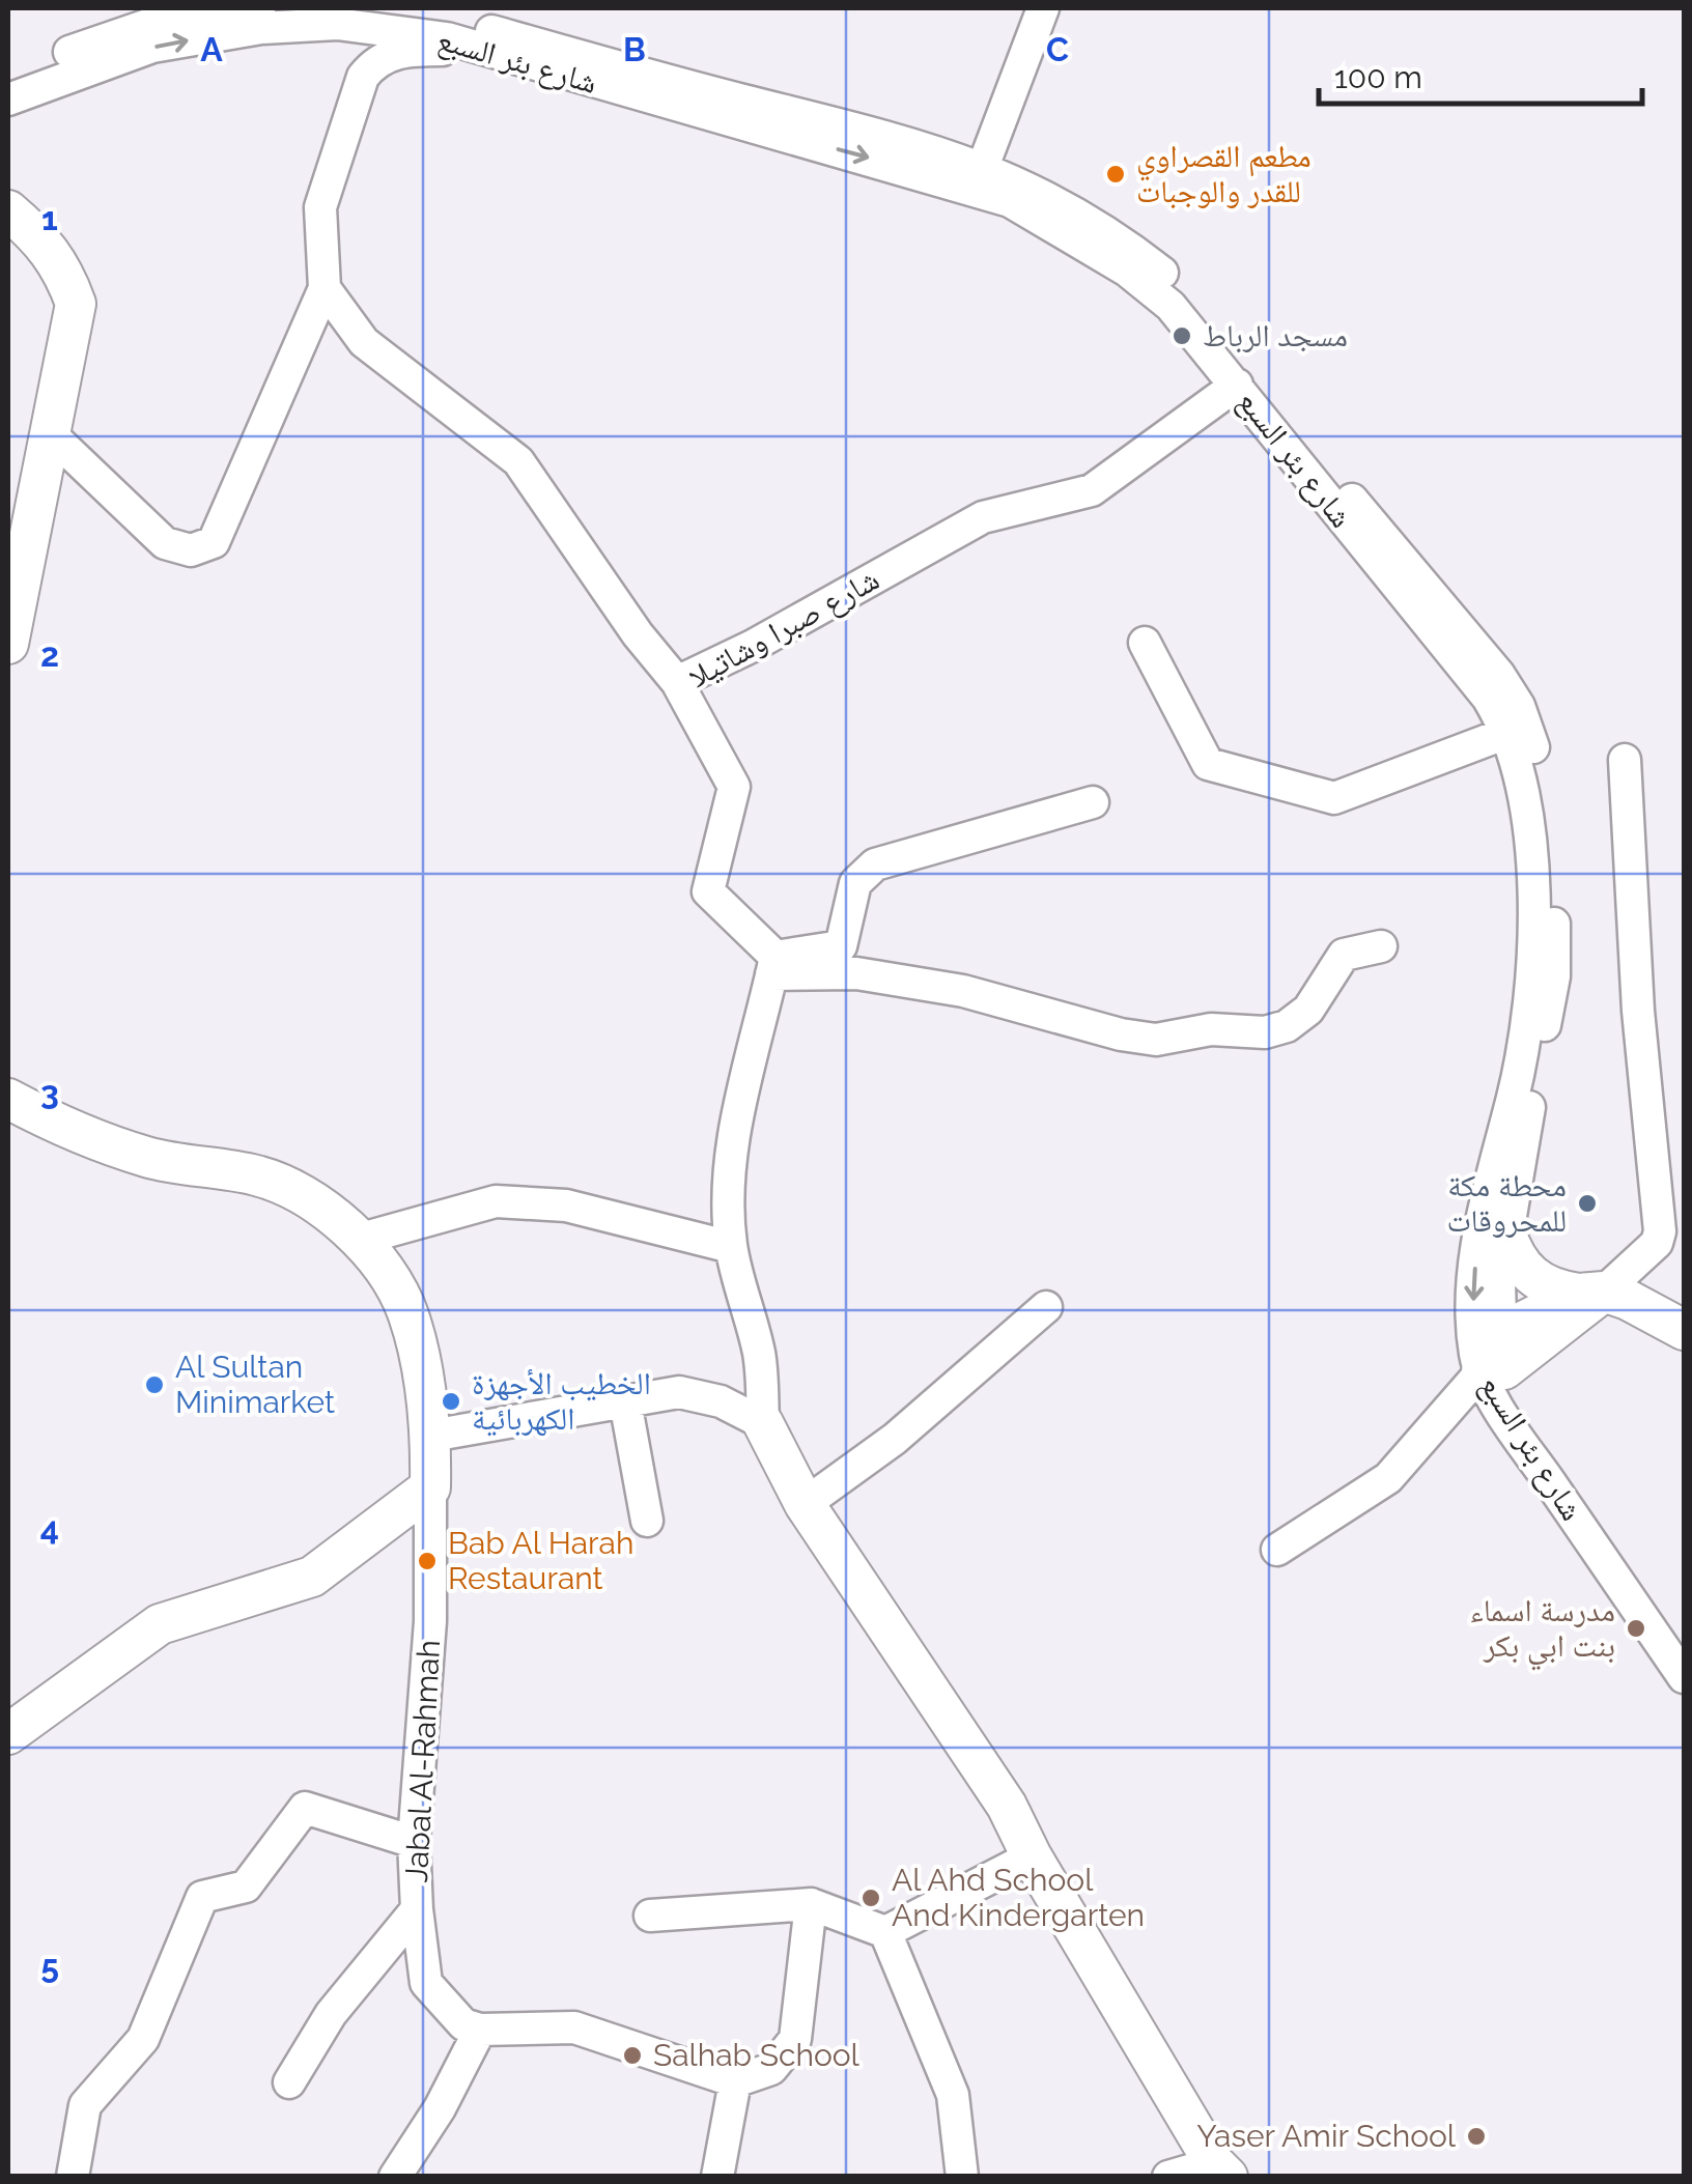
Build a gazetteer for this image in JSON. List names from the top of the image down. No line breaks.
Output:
{"streets":{"street":["شارع بئر السبع","شارع صبرا وشاتيلا","Jabal Al-Rahmah"]},"crossings":[["شارع بئر السبع","شارع صبرا وشاتيلا"]],"places":["مطعم القصراوي للقدر والوجبات","مسجد الرباط","محطة مكة للمحروقات","Al Sultan Minimarket","الخطيب الأجهزة الكهربائية","Bab Al Harah Restaurant","مدرسة اسماء بنت ابي بكر","Al Ahd School And Kindergarten","Salhab School","Yaser Amir School"],"scale_bar":"100 m","grid":{"columns":["A","B","C"],"rows":["1","2","3","4","5"]}}
